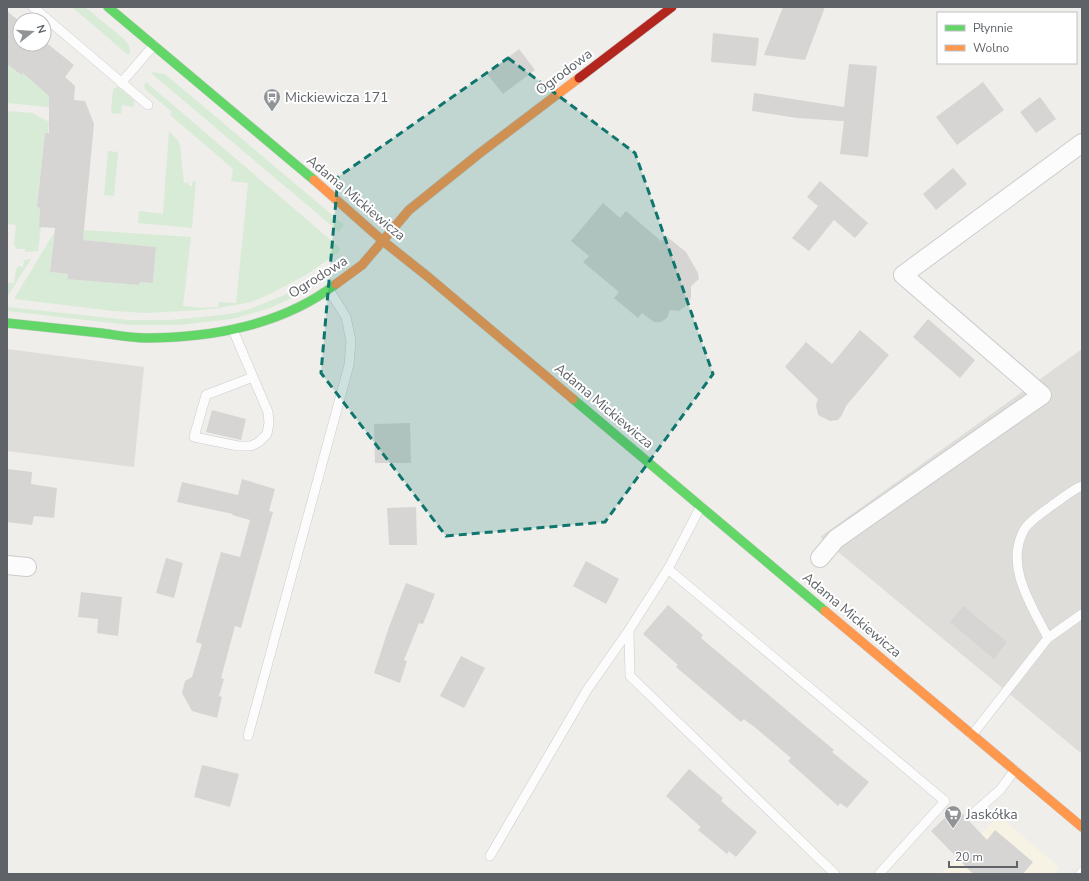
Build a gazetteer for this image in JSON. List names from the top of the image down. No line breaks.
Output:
{"streets":{"main road":["Ogrodowa","Adama Mickiewicza"]},"crossings":[["Ogrodowa","Adama Mickiewicza"]],"places":{"bus stop":["Mickiewicza 171"],"supermarket":["Jaskółka"]},"legend":["Płynnie","Wolno"],"scale_bar":"20 m","north":"right"}
